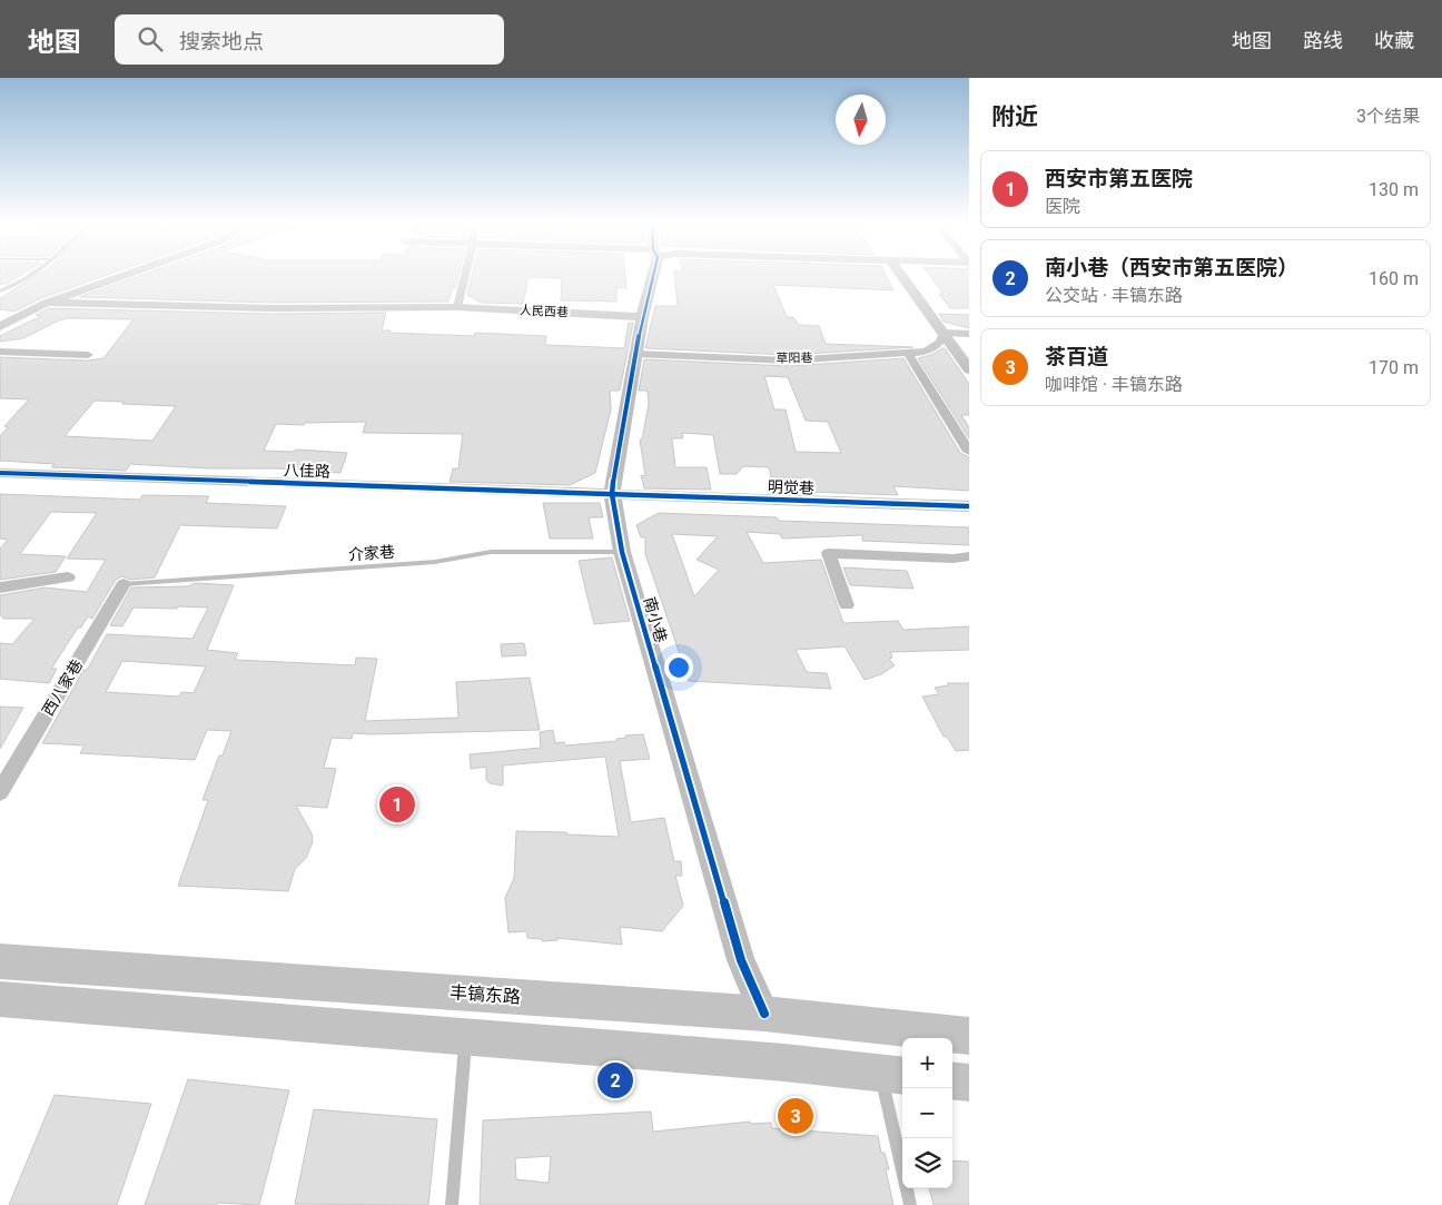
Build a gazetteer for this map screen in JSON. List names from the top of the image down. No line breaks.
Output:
{"streets":{"main road":["丰镐东路"],"street":["人民西巷","草阳巷","八佳路","明觉巷","南小巷","西八家巷"],"lane":["介家巷"]},"crossings":[["人民西巷","南小巷"],["草阳巷","南小巷"],["八佳路","明觉巷"],["八佳路","南小巷"],["明觉巷","南小巷"],["介家巷","南小巷"],["介家巷","西八家巷"],["南小巷","丰镐东路"]],"north":"bottom","page":{"header":"地图","search":"搜索地点","nav":["地图","路线","收藏"],"heading":["附近","3个结果"],"list":[{"mark":"1","name":"西安市第五医院","note":"医院","value":"130 m"},{"mark":"2","name":"南小巷（西安市第五医院）","note":"公交站 · 丰镐东路","value":"160 m"},{"mark":"3","name":"茶百道","note":"咖啡馆 · 丰镐东路","value":"170 m"}],"pins":["1","2","3"],"map_buttons":["+","−"]}}
